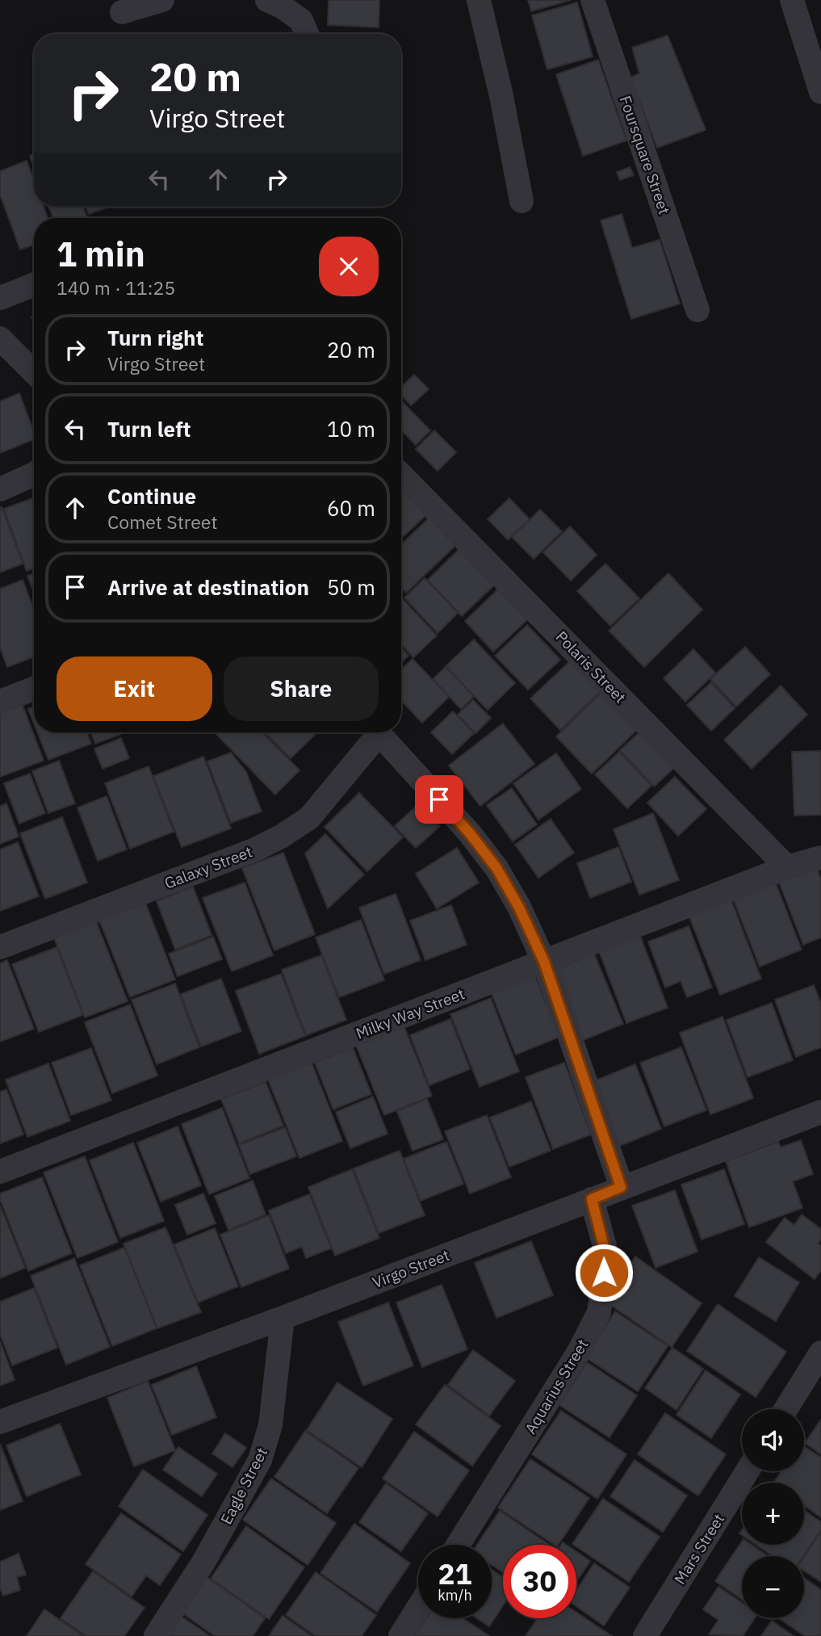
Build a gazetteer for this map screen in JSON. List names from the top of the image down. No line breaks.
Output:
{"streets":{"street":["Foursquare Street","Polaris Street","Galaxy Street","Milky Way Street","Virgo Street","Aquarius Street","Eagle Street","Mars Street"]},"crossings":[["Polaris Street","Milky Way Street"],["Virgo Street","Aquarius Street"],["Virgo Street","Eagle Street"]],"page":{"turn":["20 m","Virgo Street"],"heading":["1 min","140 m · 11:25"],"list":[{"name":"Turn right","note":"Virgo Street","value":"20 m"},{"name":"Turn left","value":"10 m"},{"name":"Continue","note":"Comet Street","value":"60 m"},{"name":"Arrive at destination","value":"50 m"}],"buttons":["Exit","Share"],"map_buttons":["+","−"],"speed":"21 km/h","limit":"30"}}
